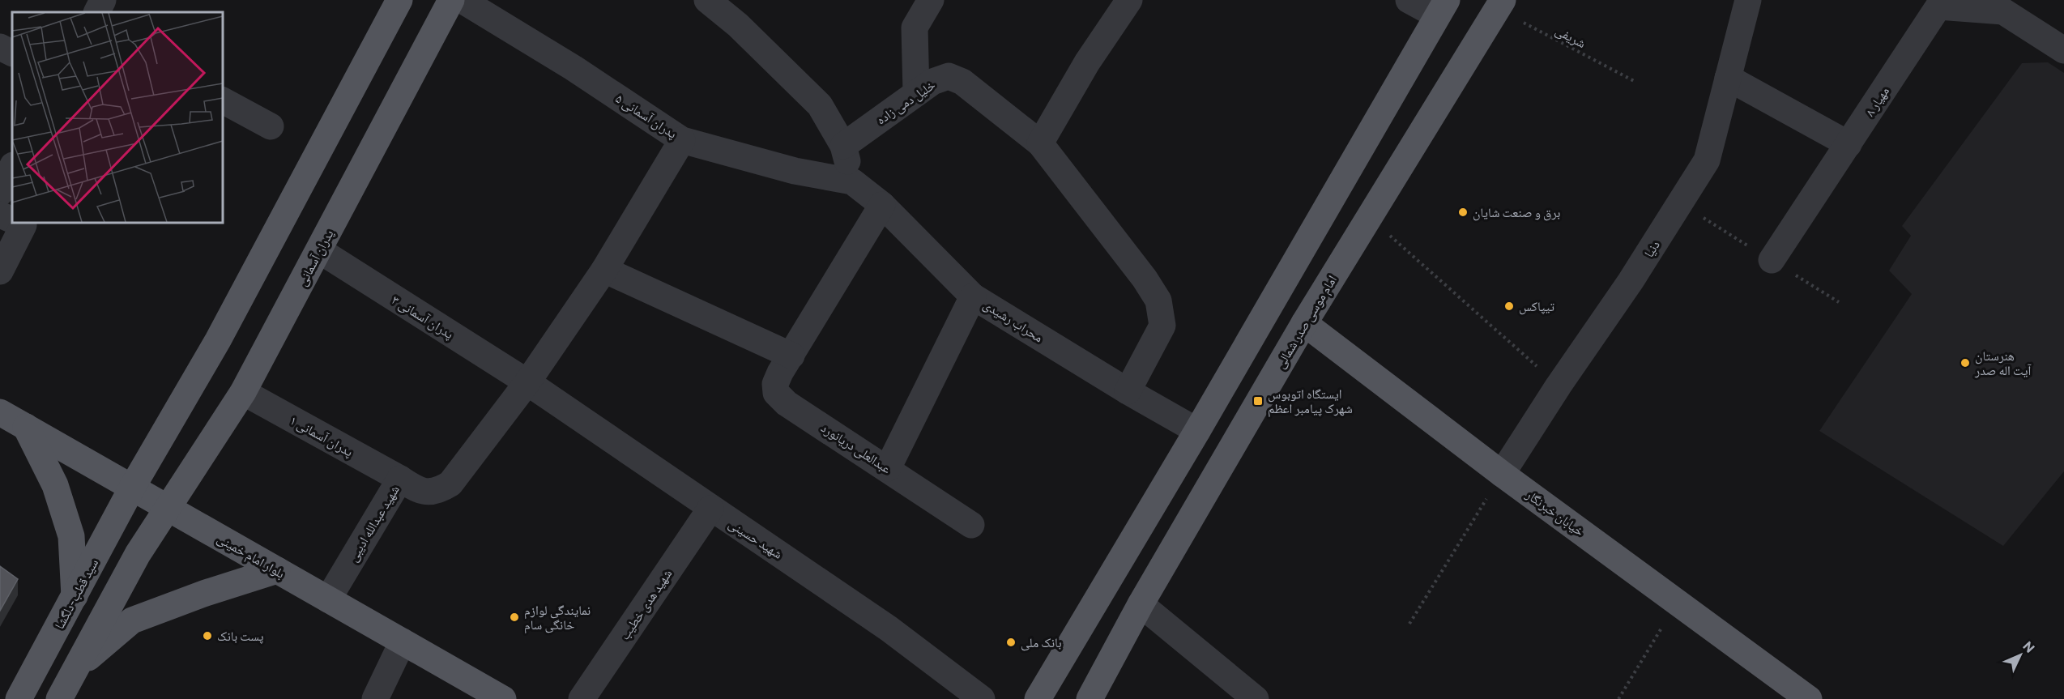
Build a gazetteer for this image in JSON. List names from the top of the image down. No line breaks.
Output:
{"streets":{"main road":["پدران آسمانی","امام موسی صدر شمالی","خیابان خبرنگار","بلوار امام خمینی","سید قطب-دلگشا"],"street":["مهیار ۸","خلیل دمی زاده","پدران آسمانی ۵","دنیا","پدران آسمانی ۳","محراب رشیدی","پدران آسمانی ۱","عبدالعلی دریانورد","شهید عبدالله ادیبی","شهید حسینی","شهید هدی خطیب"],"path":["شریفی"]},"crossings":[["شریفی","امام موسی صدر شمالی"],["خلیل دمی زاده","محراب رشیدی"],["پدران آسمانی ۵","محراب رشیدی"],["دنیا","خیابان خبرنگار"],["پدران آسمانی","پدران آسمانی ۳"],["پدران آسمانی","پدران آسمانی ۱"],["پدران آسمانی","بلوار امام خمینی"],["پدران آسمانی ۳","شهید عبدالله ادیبی"],["پدران آسمانی ۳","شهید حسینی"],["محراب رشیدی","عبدالعلی دریانورد"],["امام موسی صدر شمالی","خیابان خبرنگار"],["پدران آسمانی ۱","شهید عبدالله ادیبی"],["شهید عبدالله ادیبی","شهید حسینی"],["شهید عبدالله ادیبی","بلوار امام خمینی"],["شهید حسینی","شهید هدی خطیب"],["بلوار امام خمینی","سید قطب-دلگشا"]],"places":{"other":["برق و صنعت شایان","تیپاکس","هنرستان آیت اله صدر","نمایندگی لوازم خانگی سام","پست بانک","بانک ملی"],"transit":["ایستگاه اتوبوس شهرک پیامبر اعظم"]},"north":"top right"}
